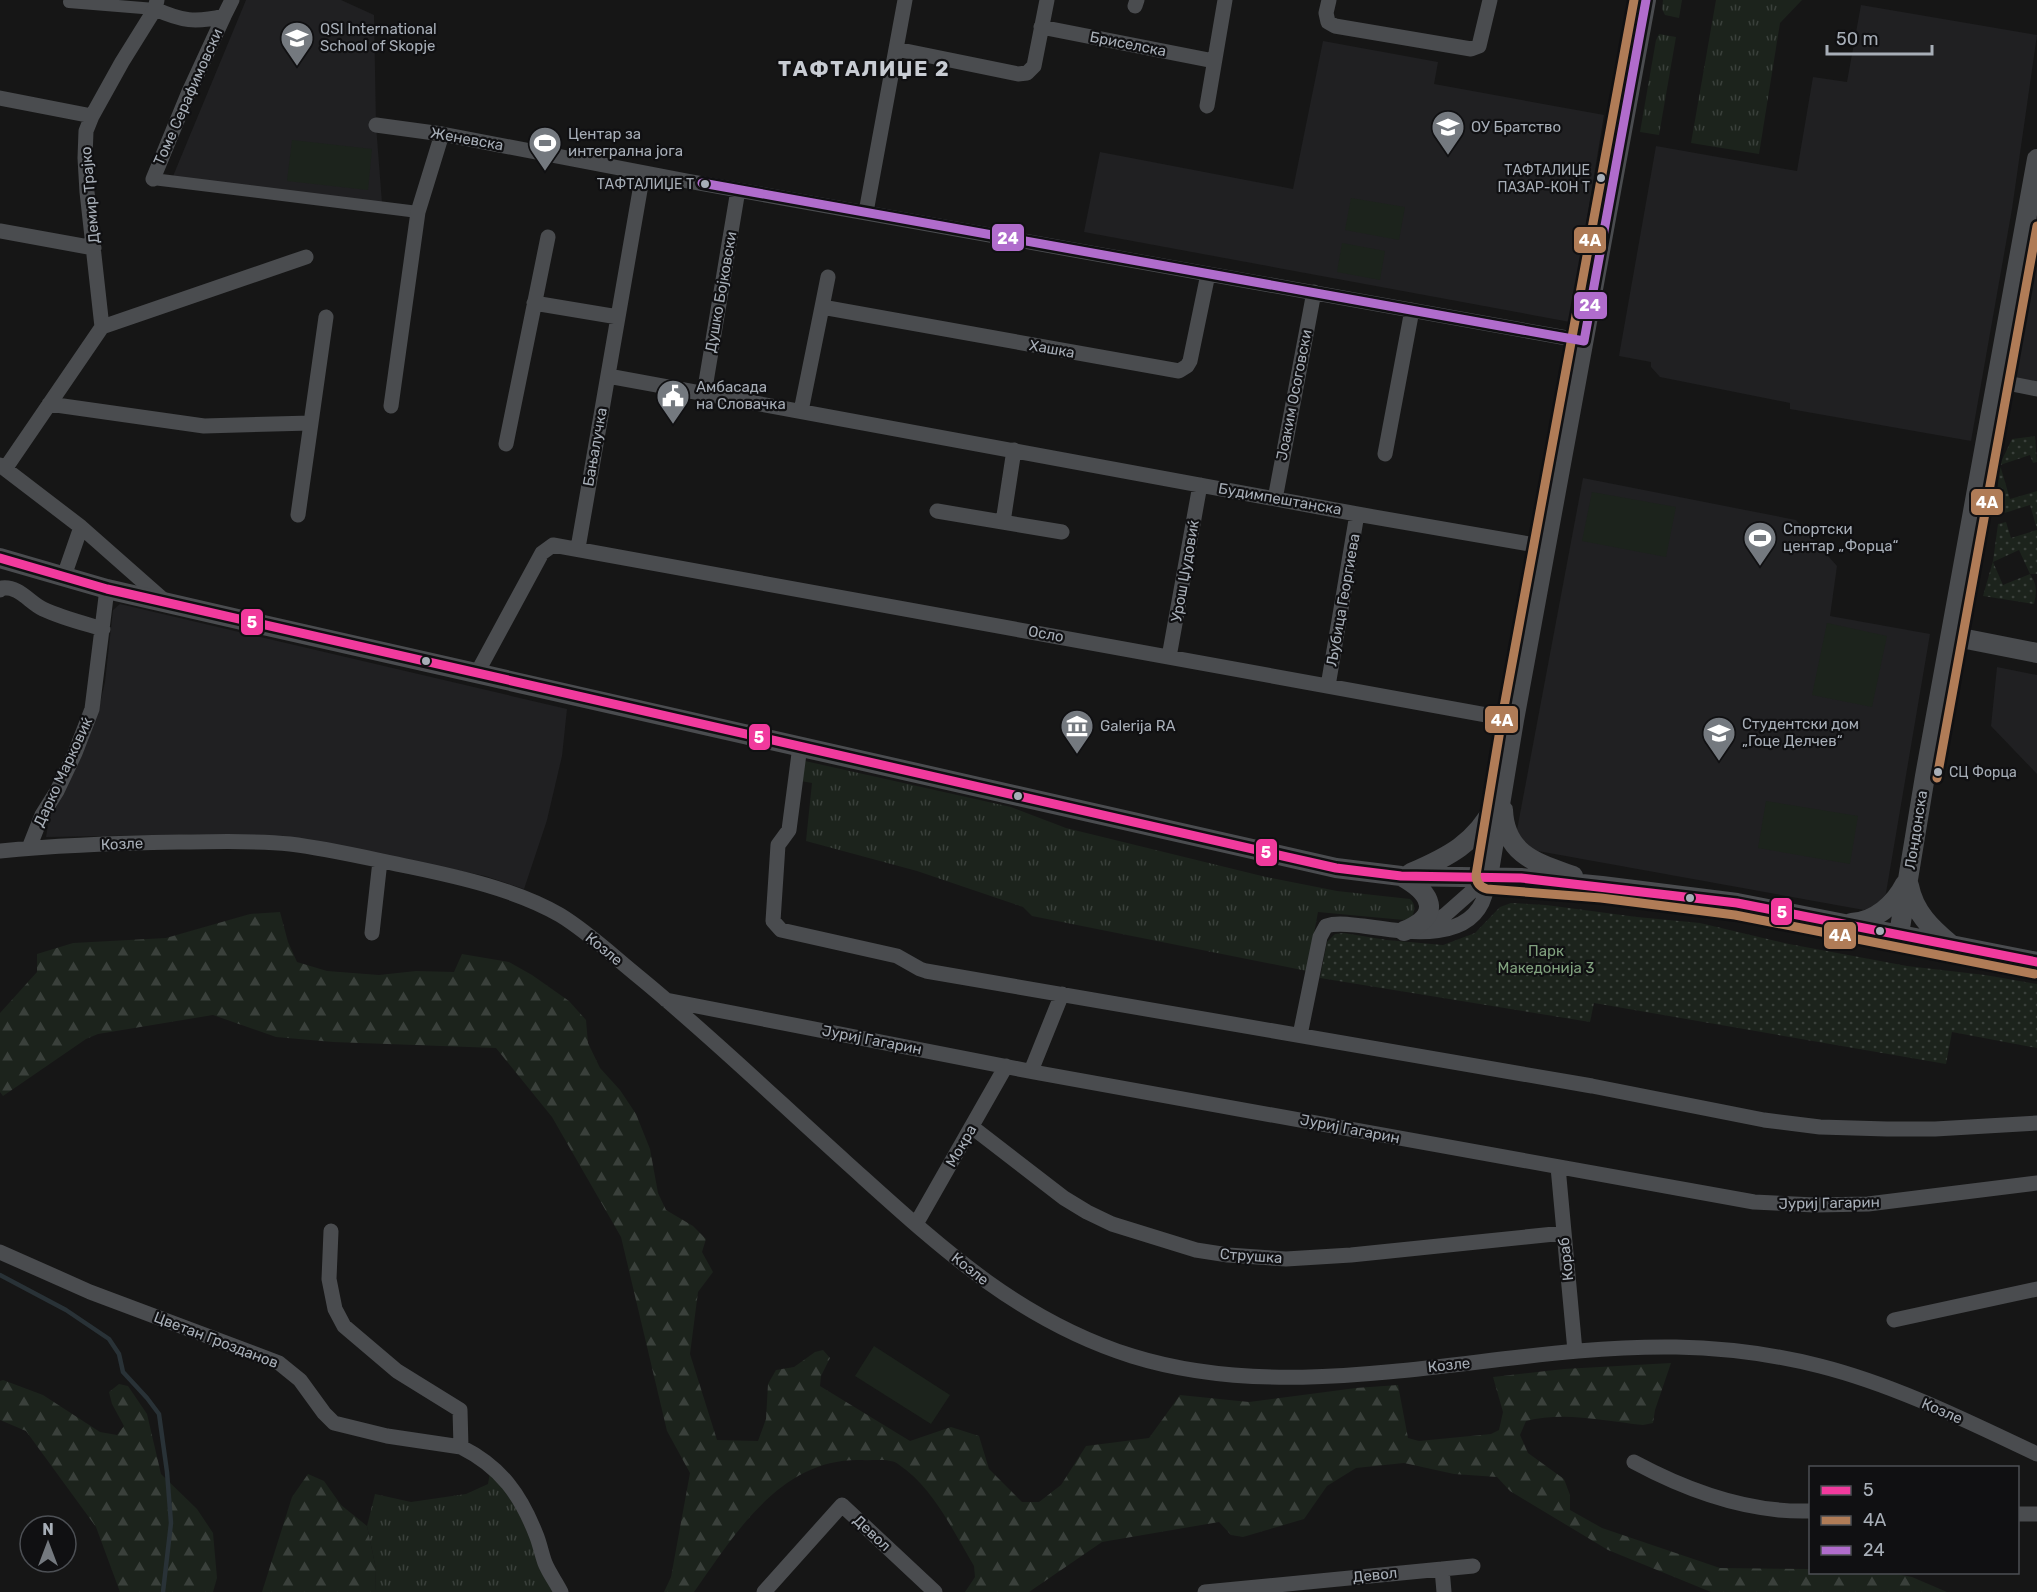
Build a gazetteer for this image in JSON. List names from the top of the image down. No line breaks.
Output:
{"streets":{"street":["Бриселска","Томе Серафимовски","Женевска","Демир Трајко","Душко Бојковски","Хашка","Јоаким Осоговски","Бањалучка","Будимпештанска","Урош Џудовиќ","Љубица Георгиева","Осло","Дарко Марковиќ","Лондонска","Козле","Јуриј Гагарин","Мокра","Струшка","Кораб","Цветан Грозданов","Девол"]},"crossings":[["Томе Серафимовски","Демир Трајко"],["Женевска","Душко Бојковски"],["Женевска","Хашка"],["Женевска","Јоаким Осоговски"],["Женевска","Бањалучка"],["Душко Бојковски","Будимпештанска"],["Јоаким Осоговски","Будимпештанска"],["Бањалучка","Будимпештанска"],["Бањалучка","Осло"],["Будимпештанска","Урош Џудовиќ"],["Будимпештанска","Љубица Георгиева"],["Урош Џудовиќ","Осло"],["Љубица Георгиева","Осло"],["Дарко Марковиќ","Козле"],["Козле","Јуриј Гагарин"],["Козле","Мокра"],["Козле","Кораб"],["Јуриј Гагарин","Мокра"],["Јуриј Гагарин","Кораб"],["Мокра","Струшка"],["Струшка","Кораб"]],"districts":["ТАФТАЛИЏЕ 2"],"parks":["Парк Македонија 3"],"places":{"school or university":["QSI International School of Skopje","ОУ Братство","Студентски дом „Гоце Делчев“"],"sports":["Центар за интегрална јога","Спортски центар „Форца“"],"other":["ТАФТАЛИЏЕ ПАЗАР-КОН Т","ТАФТАЛИЏЕ Т","СЦ Форца"],"public building":["Амбасада на Словачка"],"museum":["Galerija RA"]},"lines":["transit line 4A","transit line 24","transit line 5"],"legend":["5","4A","24"],"scale_bar":"50 m","north":"top"}
